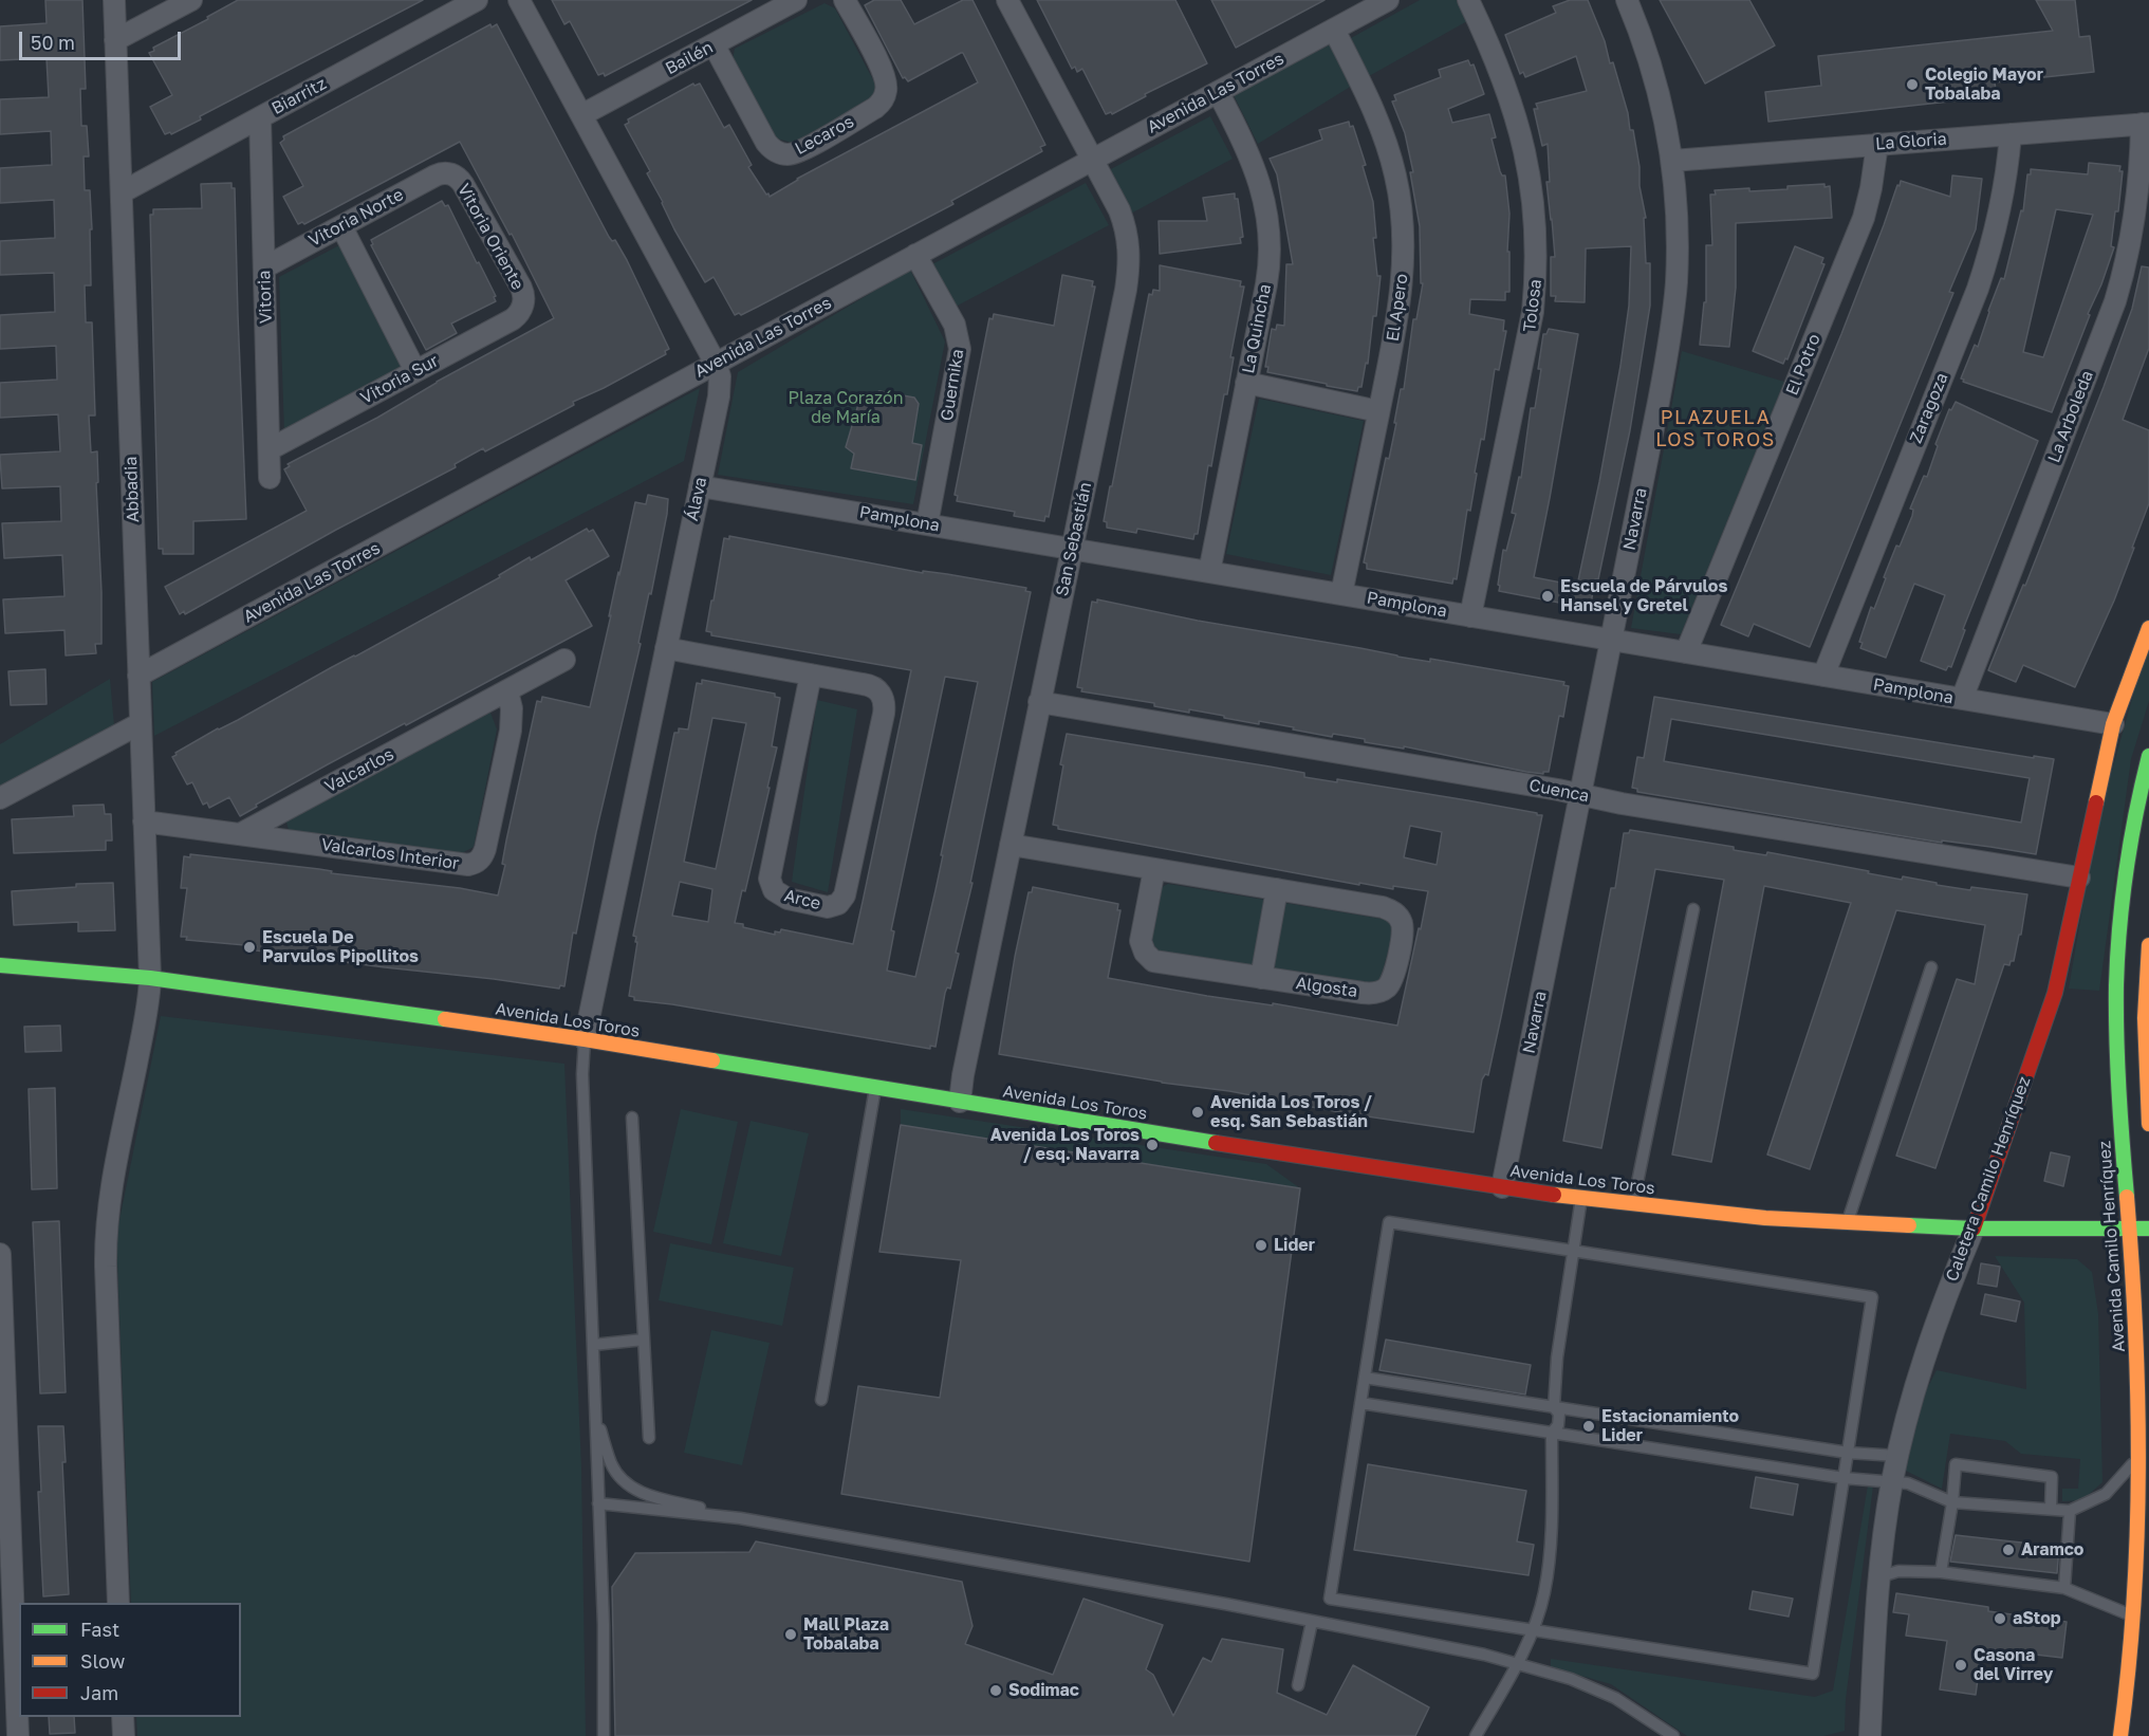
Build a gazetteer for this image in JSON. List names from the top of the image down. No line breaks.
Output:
{"streets":{"main road":["Avenida Los Toros","Caletera Camilo Henríquez","Avenida Camilo Henríquez"],"street":["Bailén","Avenida Las Torres","Biarritz","Lecaros","La Gloria","Vitoria Norte","Vitoria Oriente","Vitoria","Tolosa","El Apero","La Quincha","El Potro","Vitoria Sur","Guernika","Zaragoza","La Arboleda","Abbadia","Álava","Pamplona","Navarra","San Sebastián","Valcarlos","Cuenca","Valcarlos Interior","Arce","Algosta"]},"crossings":[["Bailén","Lecaros"],["Bailén","Álava"],["Avenida Las Torres","El Apero"],["Avenida Las Torres","La Quincha"],["Avenida Las Torres","Guernika"],["Avenida Las Torres","Abbadia"],["Avenida Las Torres","Álava"],["Avenida Las Torres","San Sebastián"],["Biarritz","Vitoria"],["Biarritz","Abbadia"],["La Gloria","El Potro"],["La Gloria","Zaragoza"],["La Gloria","La Arboleda"],["La Gloria","Navarra"],["Vitoria Norte","Vitoria Oriente"],["Vitoria Norte","Vitoria"],["Vitoria Oriente","Vitoria Sur"],["Vitoria","Vitoria Sur"],["Tolosa","Pamplona"],["El Apero","Pamplona"],["La Quincha","Pamplona"],["El Potro","Pamplona"],["Guernika","Pamplona"],["Zaragoza","Pamplona"],["La Arboleda","Pamplona"],["Abbadia","Avenida Los Toros"],["Álava","Pamplona"],["Álava","Arce"],["Álava","Avenida Los Toros"],["Pamplona","Navarra"],["Pamplona","San Sebastián"],["Pamplona","Caletera Camilo Henríquez"],["Navarra","Cuenca"],["Navarra","Avenida Los Toros"],["San Sebastián","Cuenca"],["San Sebastián","Algosta"],["San Sebastián","Avenida Los Toros"],["Valcarlos","Valcarlos Interior"],["Cuenca","Caletera Camilo Henríquez"],["Avenida Los Toros","Caletera Camilo Henríquez"],["Avenida Los Toros","Avenida Camilo Henríquez"]],"districts":["PLAZUELA LOS TOROS"],"parks":["Plaza Corazón de María"],"places":["Colegio Mayor Tobalaba","Escuela de Párvulos Hansel y Gretel","Escuela De Parvulos Pipollitos","Avenida Los Toros / esq. San Sebastián","Avenida Los Toros / esq. Navarra","Lider","Estacionamiento Lider","Aramco","aStop","Mall Plaza Tobalaba","Casona del Virrey","Sodimac"],"legend":["Fast","Slow","Jam"],"scale_bar":"50 m"}
